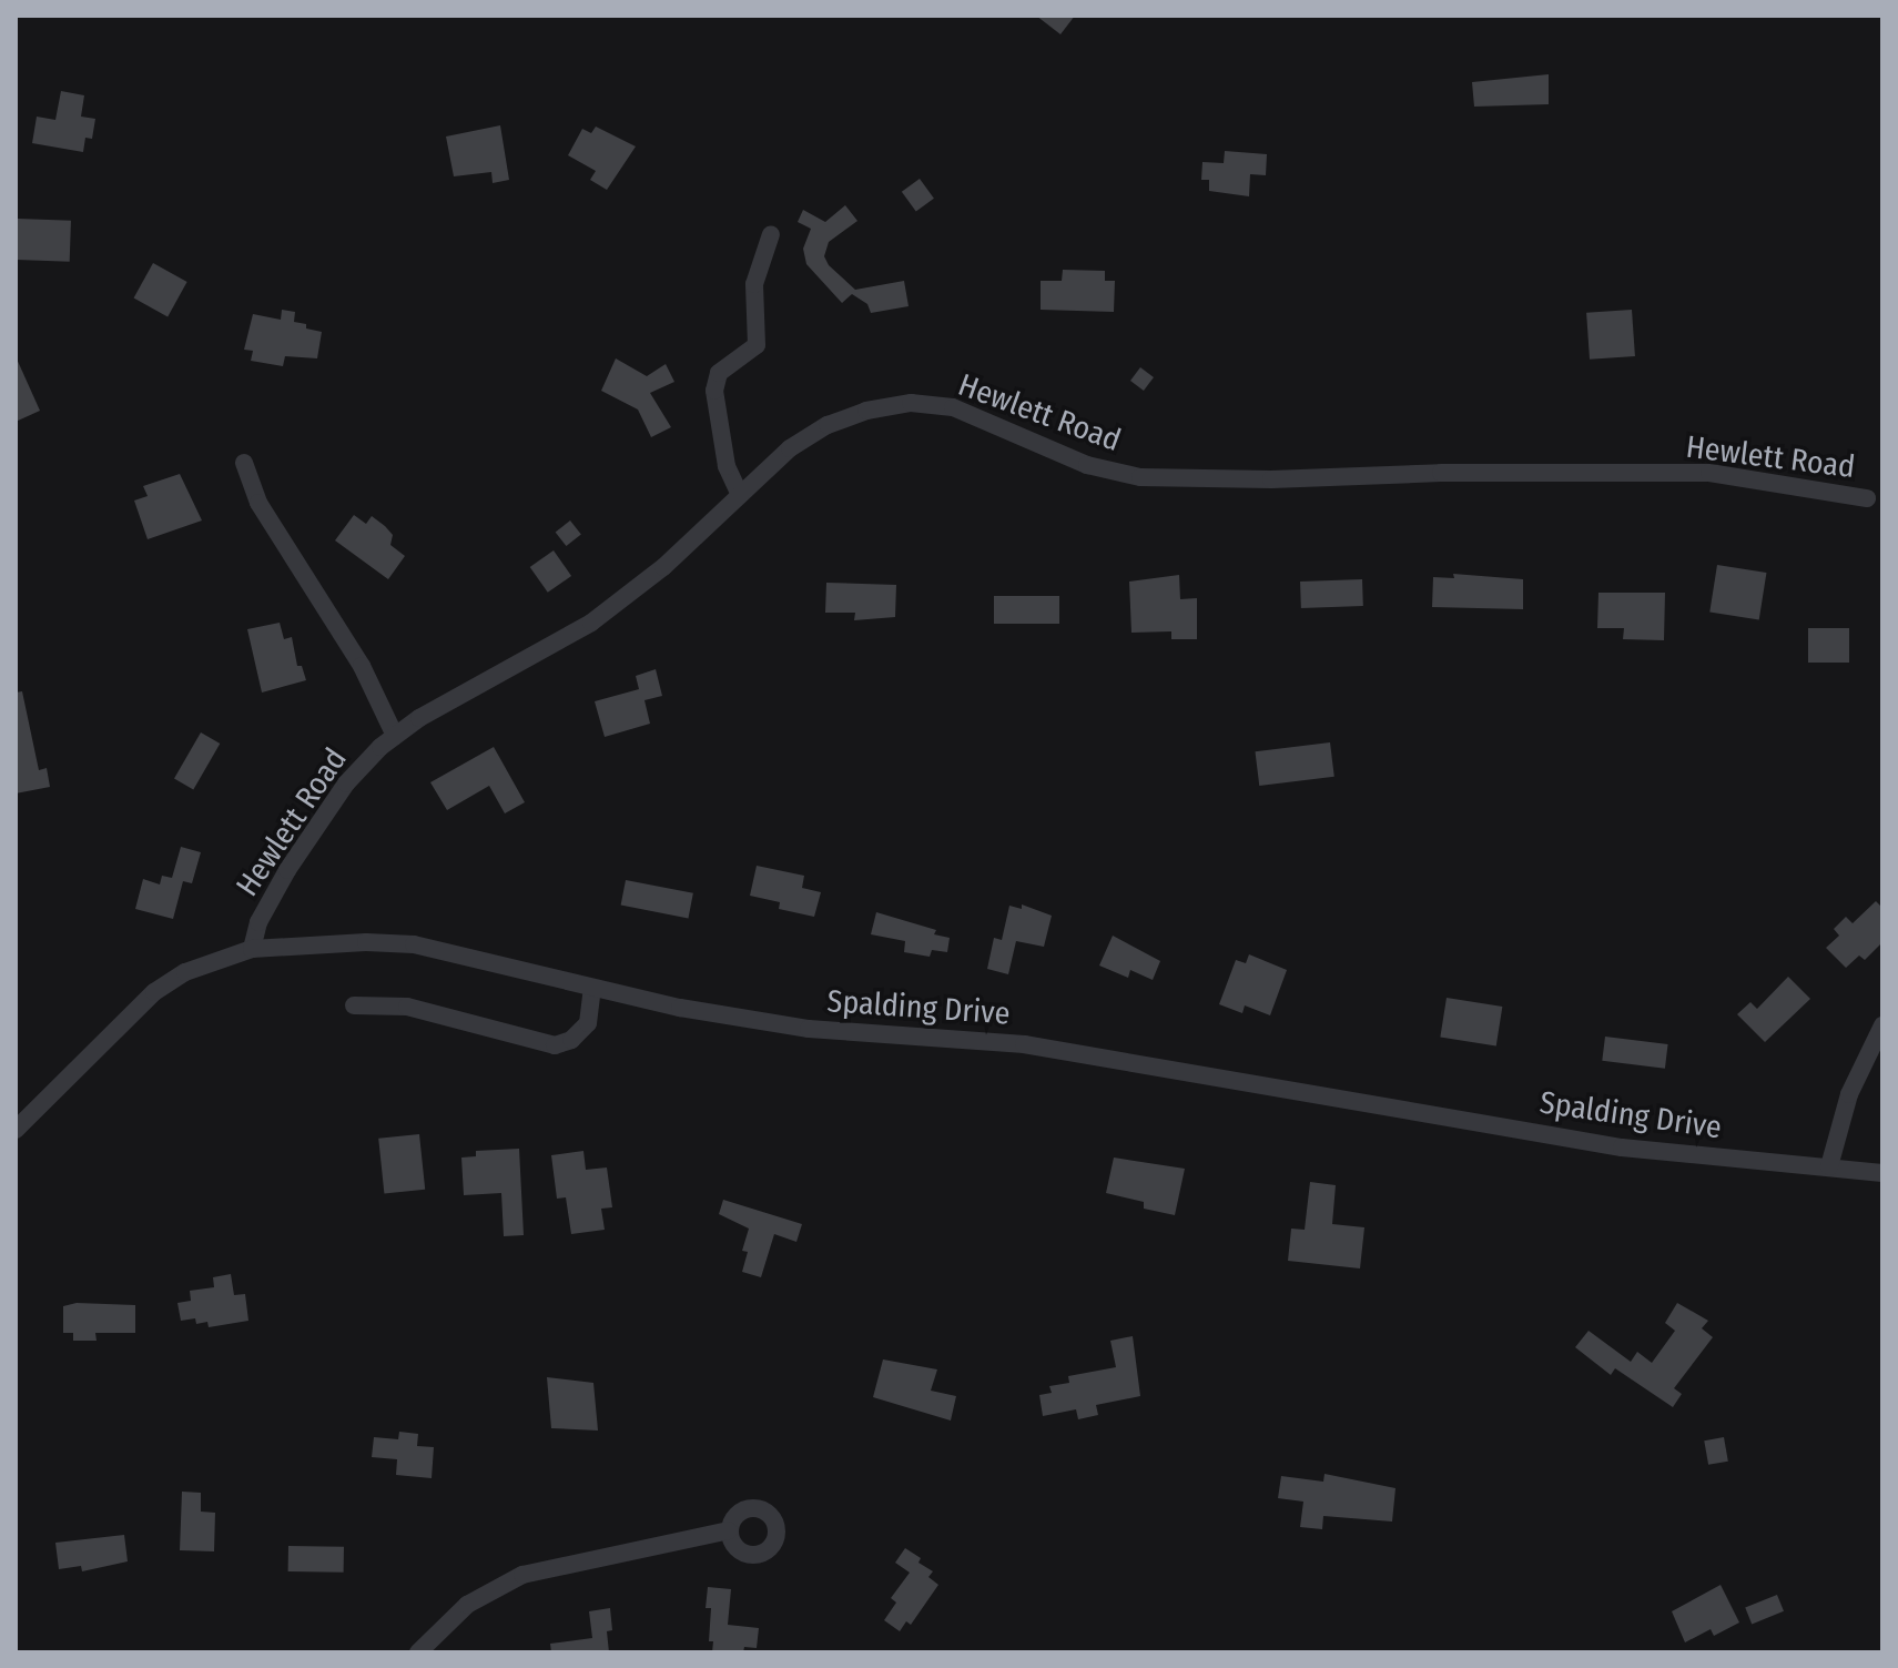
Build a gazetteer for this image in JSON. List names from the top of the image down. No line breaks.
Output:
{"streets":{"street":["Hewlett Road","Spalding Drive"]},"crossings":[["Hewlett Road","Spalding Drive"]]}
